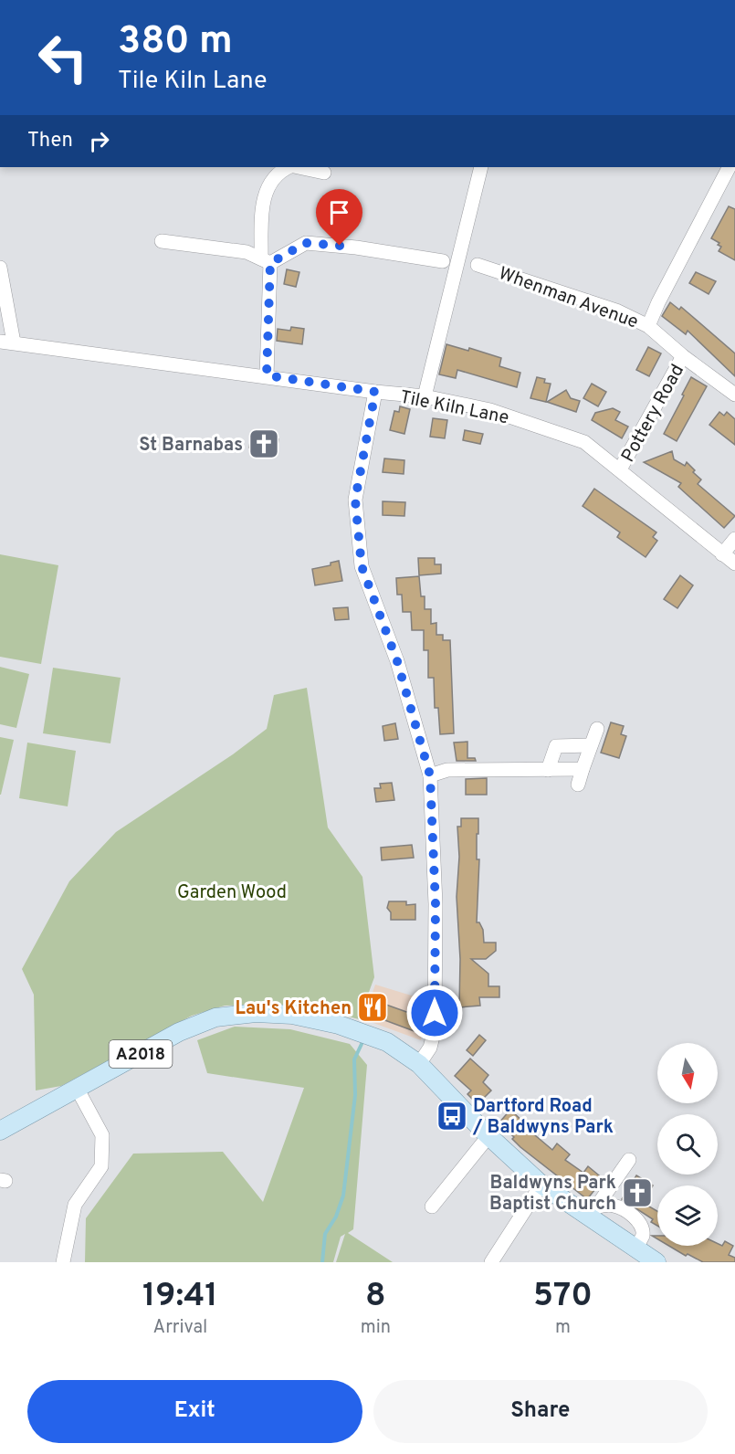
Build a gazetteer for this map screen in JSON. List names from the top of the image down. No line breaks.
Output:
{"streets":{"main road":["A2018"],"street":["Whenman Avenue","Tile Kiln Lane","Pottery Road"]},"crossings":[["Whenman Avenue","Pottery Road"],["Tile Kiln Lane","Pottery Road"]],"parks":["Garden Wood"],"places":{"church":["St Barnabas","Baldwyns Park Baptist Church"],"restaurant":["Lau's Kitchen"],"bus stop":["Dartford Road / Baldwyns Park"]},"north":"bottom","page":{"turn":["380 m","Tile Kiln Lane"],"then":"Then","eta":["19:41","Arrival","8","min","570","m"],"buttons":["Exit","Share"]}}
